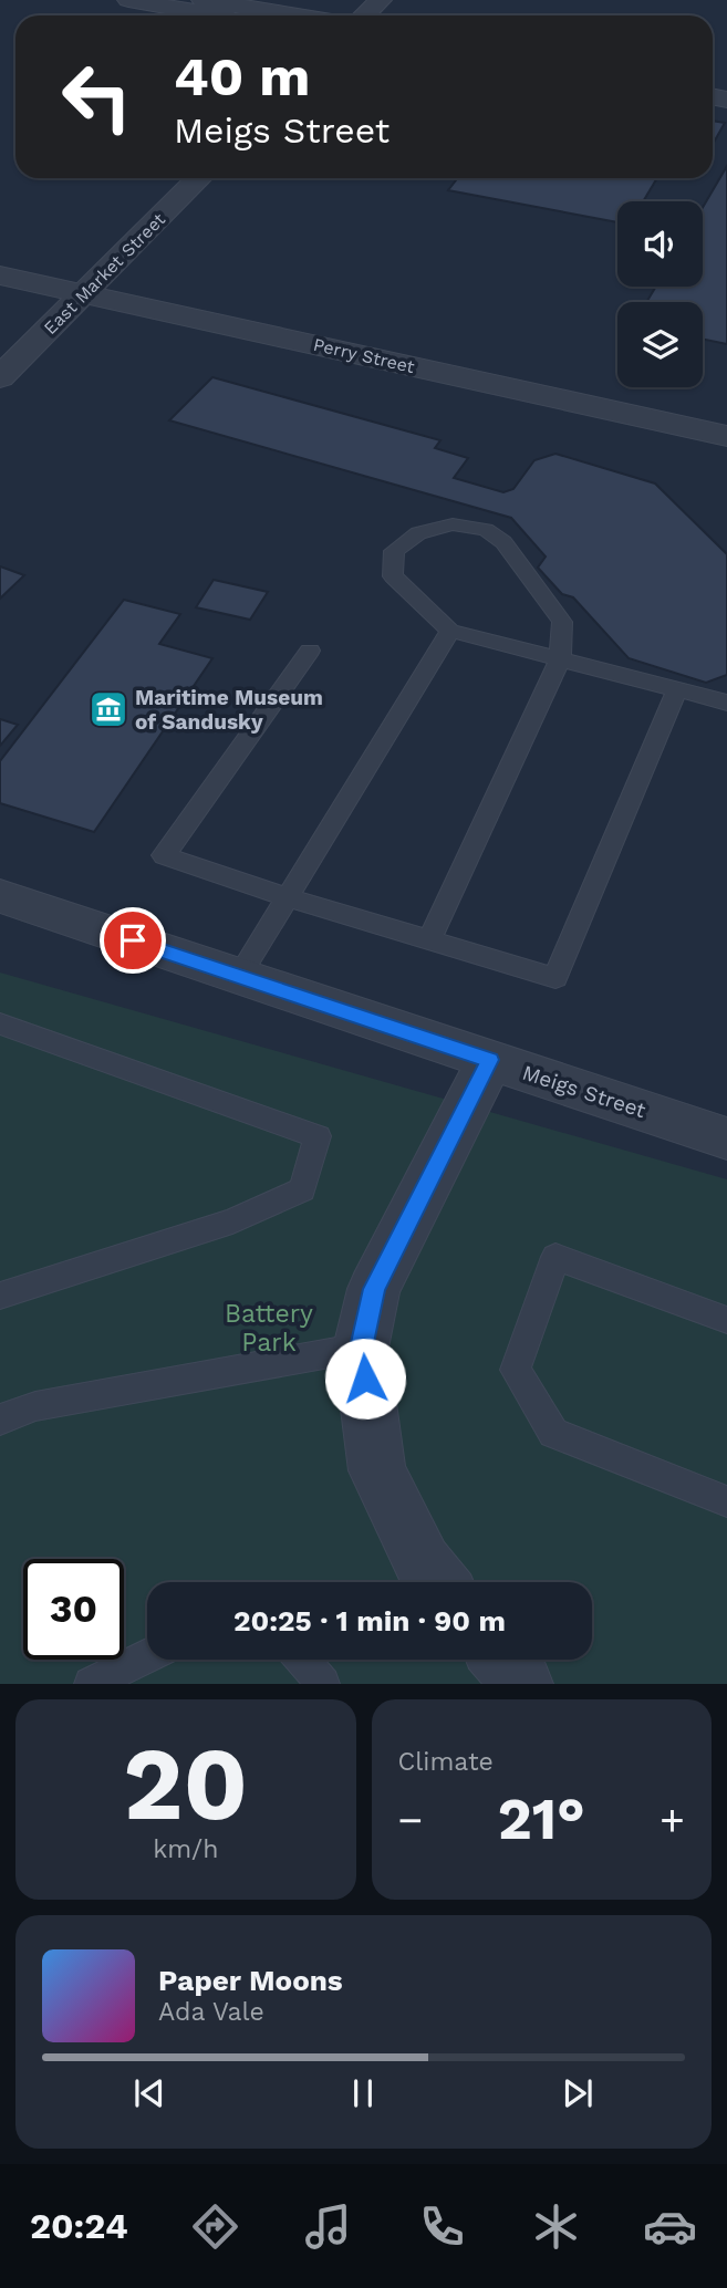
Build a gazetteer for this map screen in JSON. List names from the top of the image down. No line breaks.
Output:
{"streets":{"street":["East Market Street","Perry Street","Meigs Street"]},"crossings":[["East Market Street","Perry Street"]],"parks":["Battery Park"],"places":{"museum":["Maritime Museum of Sandusky"]},"page":{"turn":["40 m","Meigs Street"],"limit":"30","trip":"20:25 · 1 min · 90 m","tile":[["20","km/h"],"Climate"],"heat":["−","21°","+"],"song":["Paper Moons","Ada Vale"],"tabs":"20:24"}}
